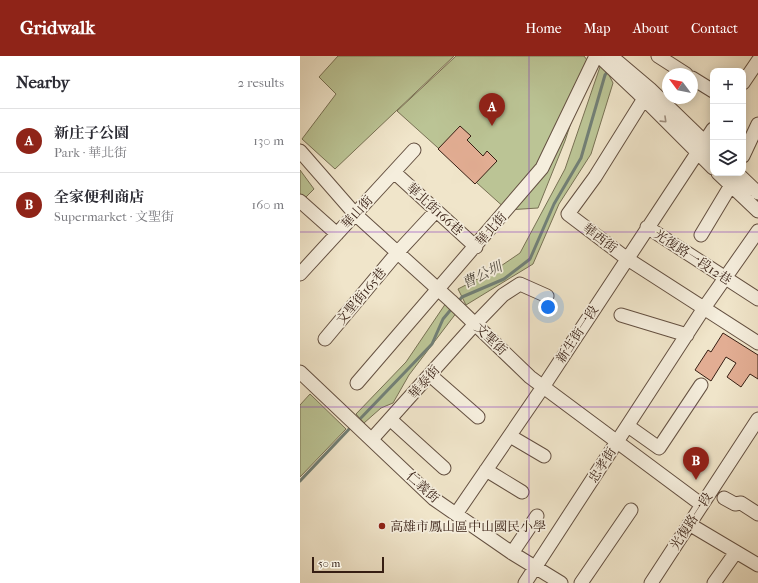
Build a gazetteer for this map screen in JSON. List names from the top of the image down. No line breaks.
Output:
{"streets":{"street":["華北街166巷","華山街","華北街","華西街","光復路一段12巷","文聖街165巷","新生街一段","文聖街","華泰街","忠孝街","仁義街","光復路一段"]},"crossings":[["華北街166巷","華山街"],["華北街166巷","華北街"],["華北街166巷","文聖街165巷"],["華山街","文聖街"],["華北街","文聖街"],["華西街","新生街一段"],["華西街","忠孝街"],["光復路一段12巷","新生街一段"],["文聖街165巷","文聖街"],["新生街一段","文聖街"],["新生街一段","仁義街"],["文聖街","華泰街"],["文聖街","忠孝街"],["文聖街","光復路一段"],["華泰街","仁義街"],["忠孝街","仁義街"]],"water":["曹公圳"],"places":["高雄市鳳山區中山國民小學"],"scale_bar":"50 m","north":"top left","page":{"header":"Gridwalk","nav":["Home","Map","About","Contact"],"heading":["Nearby","2 results"],"map_buttons":["+","−"],"pins":["A","B"],"list":[{"mark":"A","name":"新庄子公園","note":"Park · 華北街","value":"130 m"},{"mark":"B","name":"全家便利商店","note":"Supermarket · 文聖街","value":"160 m"}],"scale":"50 m"}}
